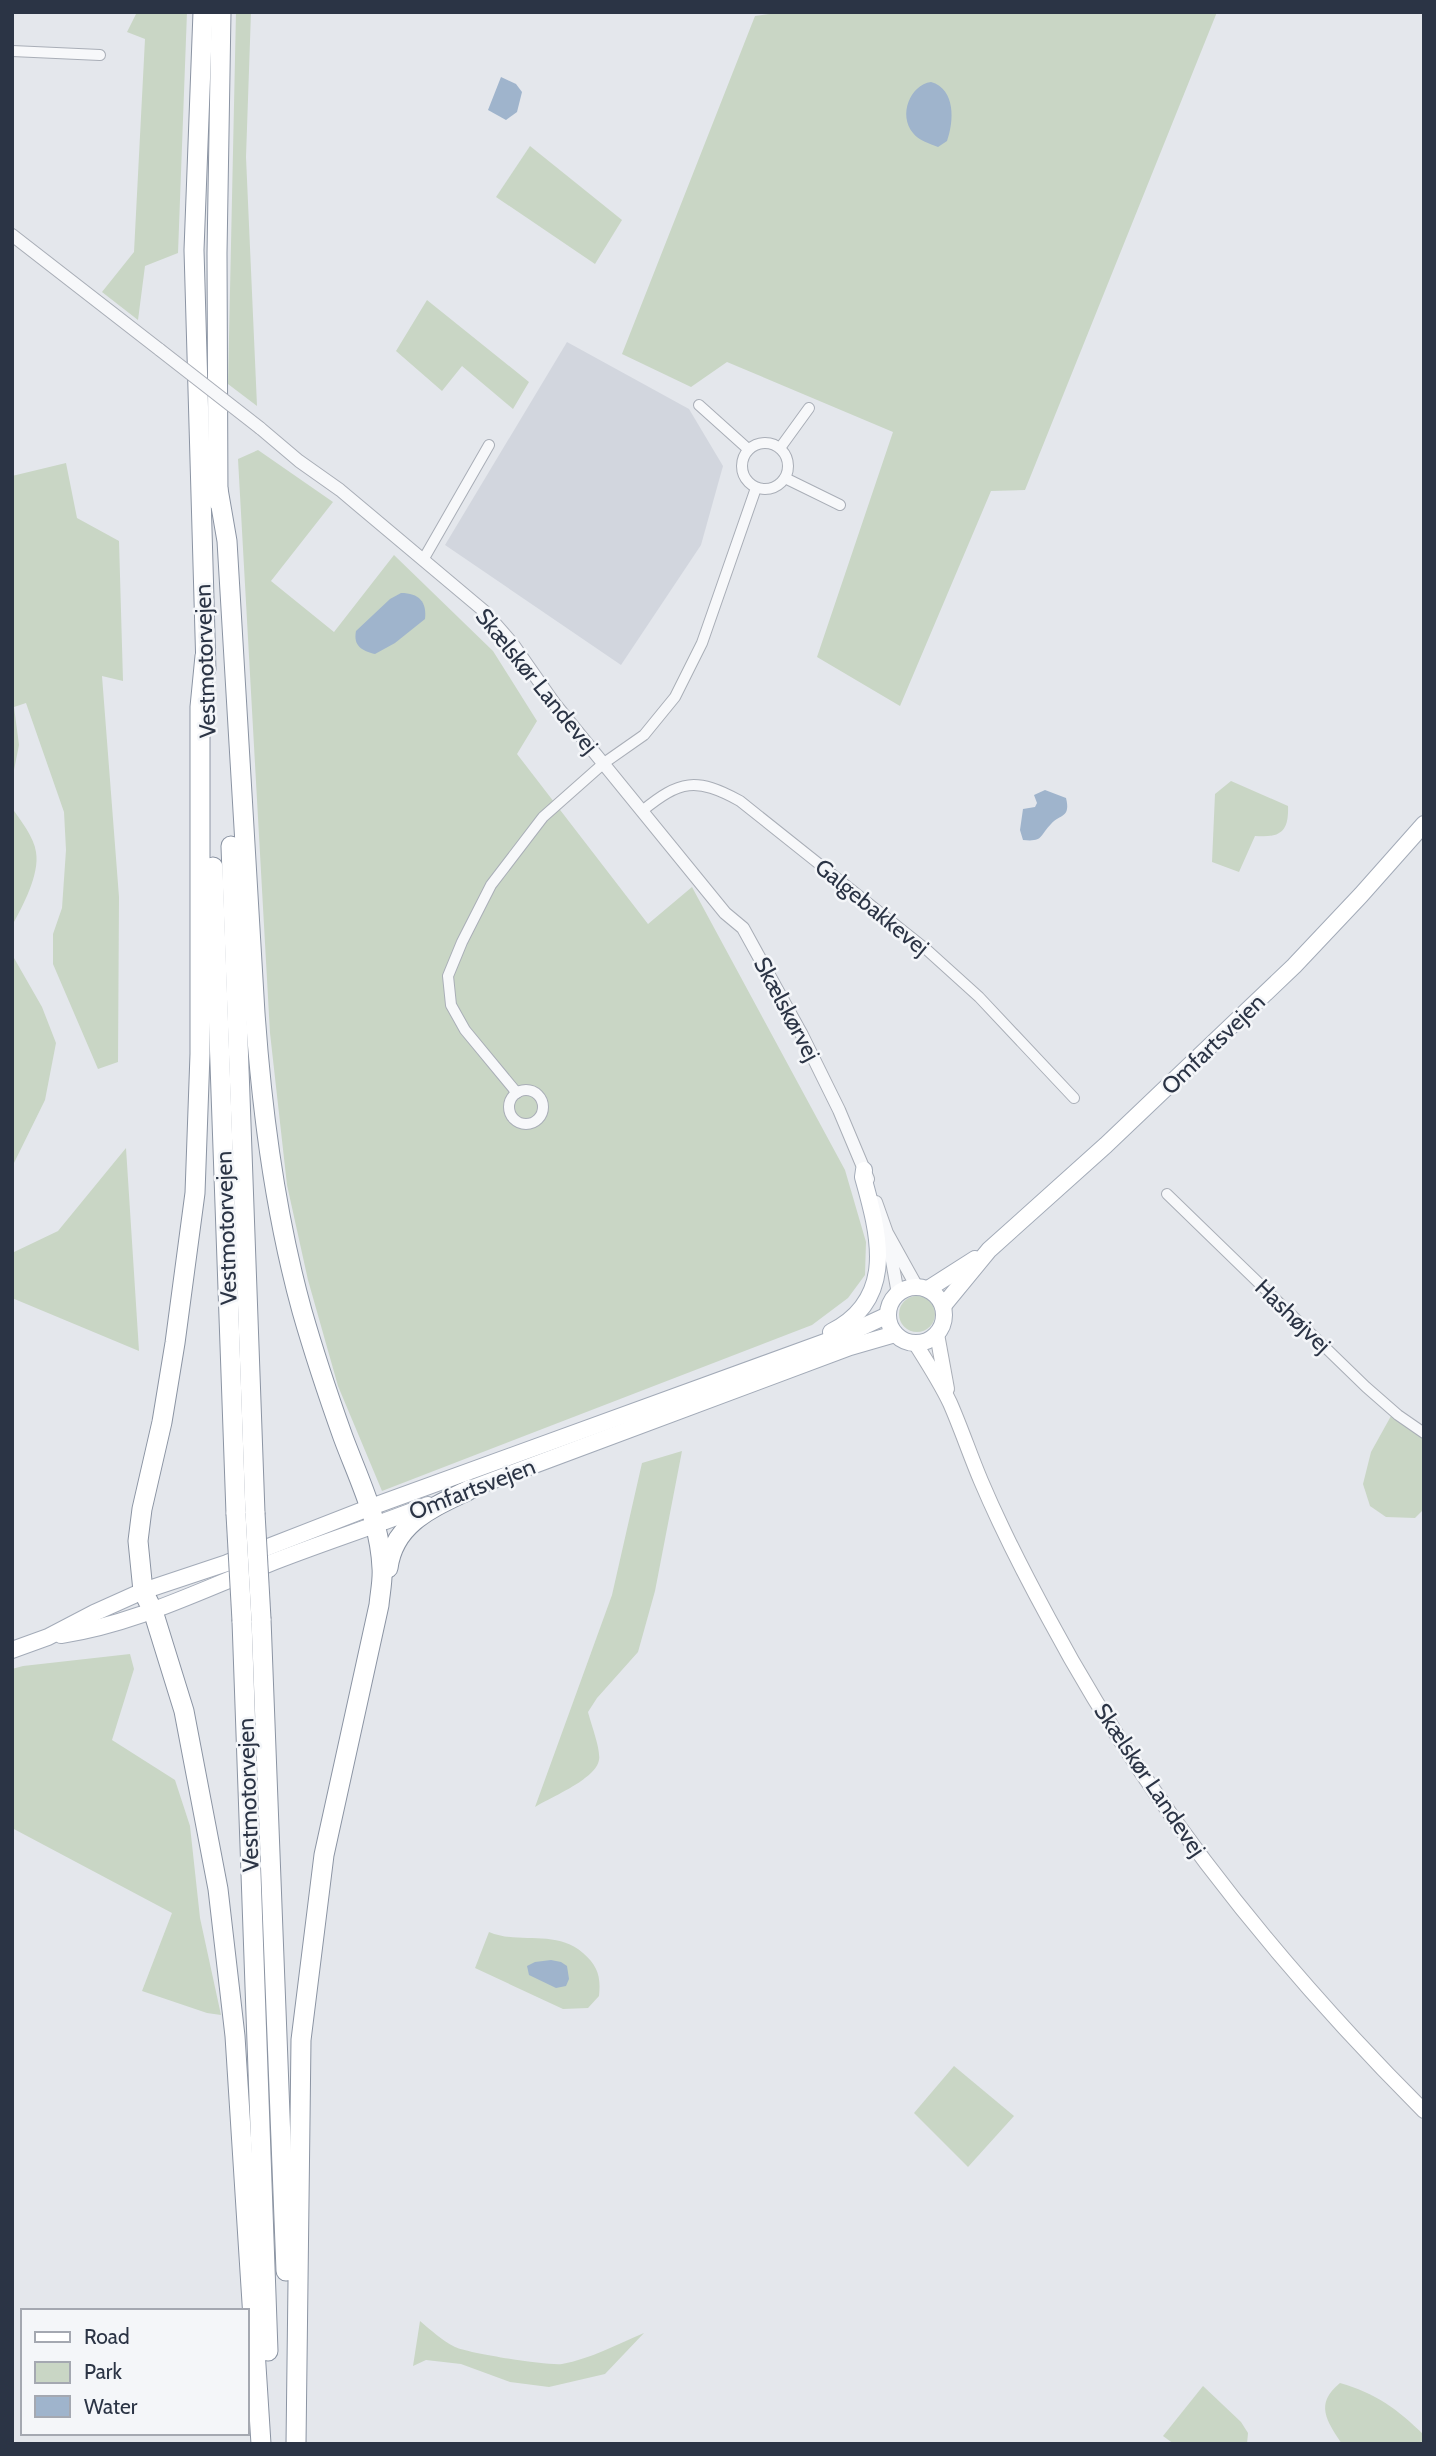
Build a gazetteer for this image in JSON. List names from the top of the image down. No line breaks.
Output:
{"streets":{"highway":["Vestmotorvejen"],"main road":["Skælskør Landevej","Omfartsvejen"],"street":["Galgebakkevej","Skælskørvej","Hashøjvej"]},"crossings":[["Skælskør Landevej","Galgebakkevej"],["Skælskør Landevej","Skælskørvej"],["Skælskør Landevej","Omfartsvejen"],["Galgebakkevej","Skælskørvej"],["Skælskørvej","Omfartsvejen"]],"legend":["Road","Park","Water"]}
